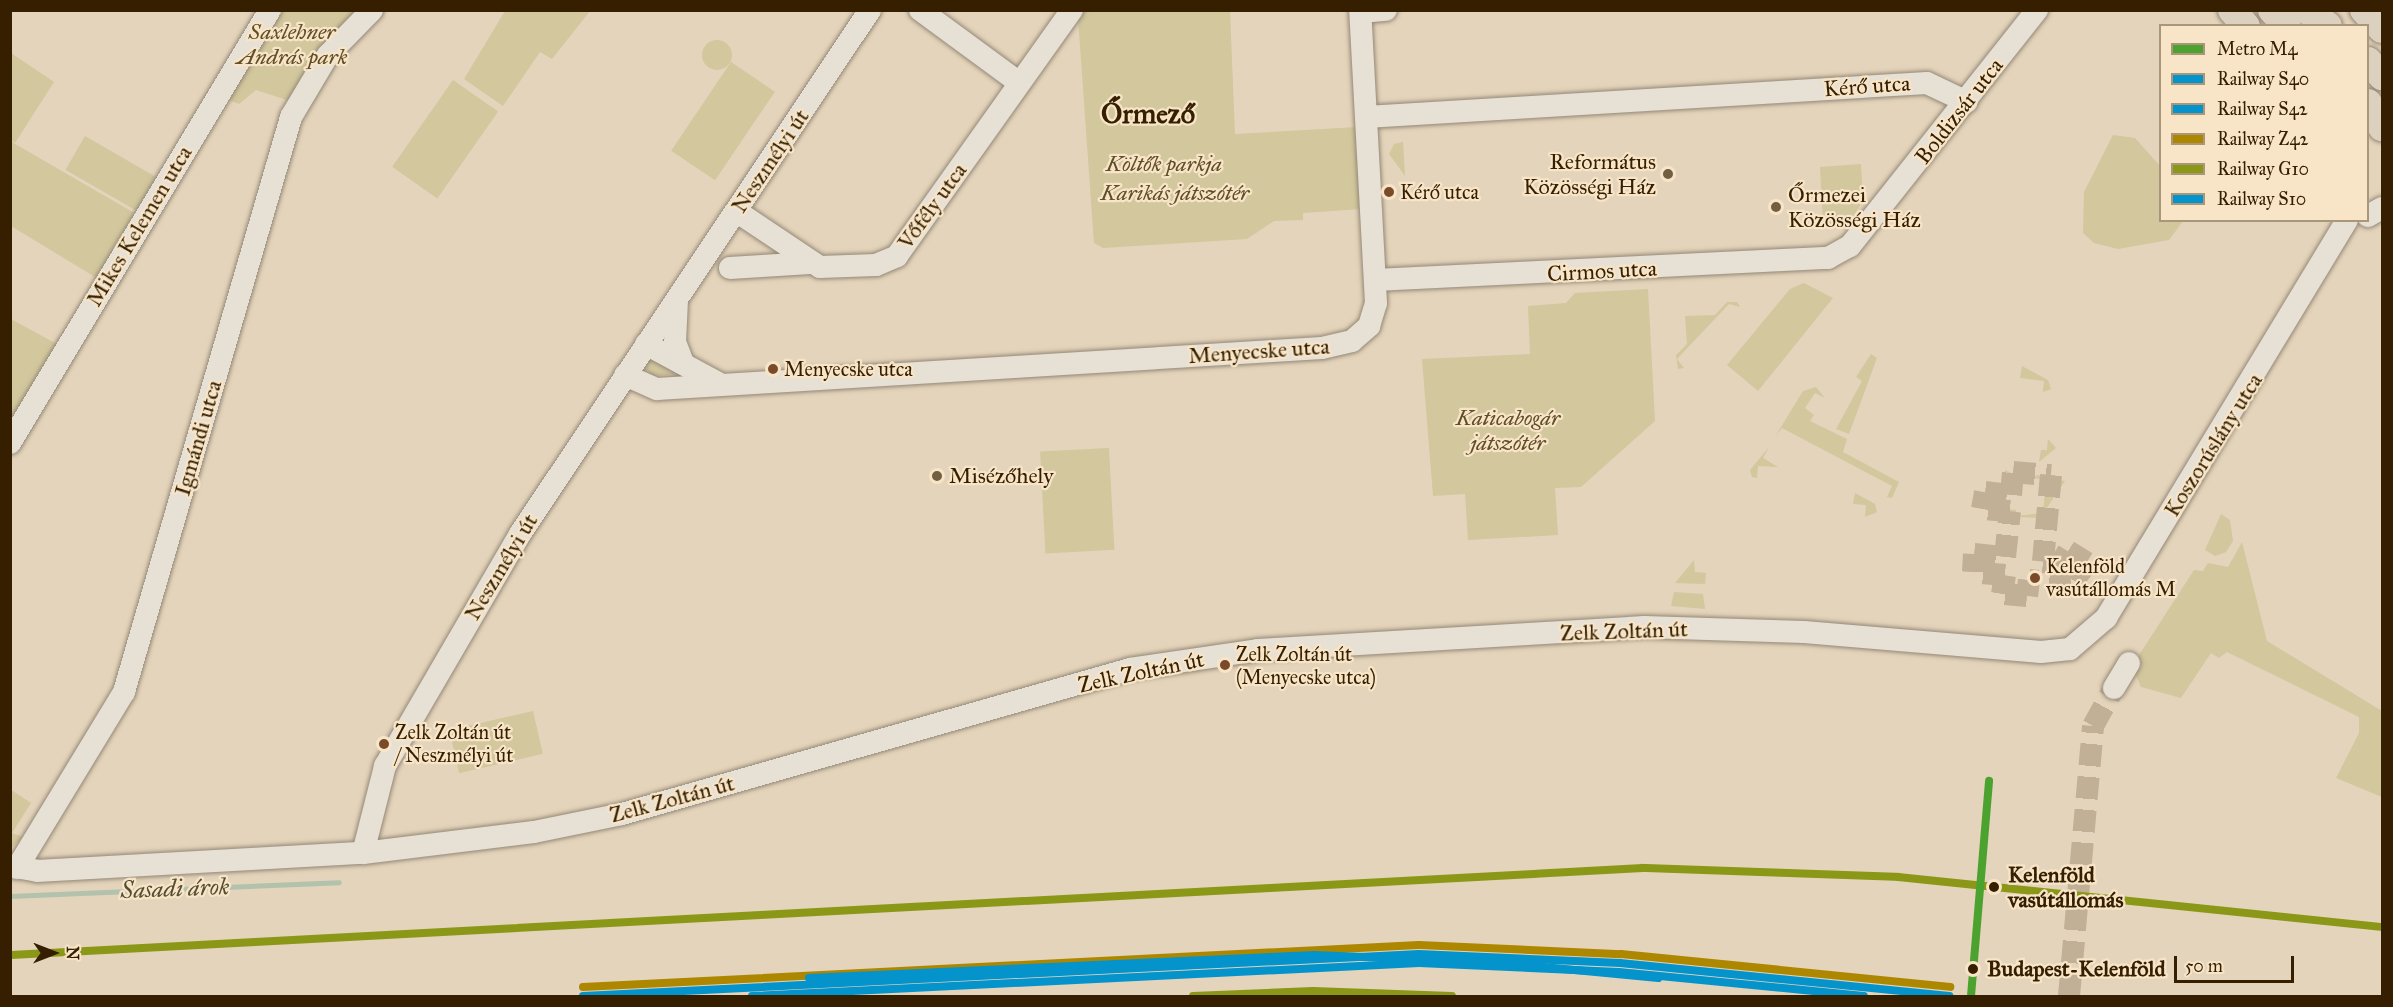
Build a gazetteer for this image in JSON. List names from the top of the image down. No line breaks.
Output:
{"streets":{"street":["Kérő utca","Boldizsár utca","Neszmélyi út","Vőfély utca","Mikes Kelemen utca","Cirmos utca","Menyecske utca","Igmándi utca","Koszorúslány utca","Zelk Zoltán út"]},"crossings":[["Kérő utca","Boldizsár utca"],["Kérő utca","Menyecske utca"],["Boldizsár utca","Cirmos utca"],["Neszmélyi út","Vőfély utca"],["Neszmélyi út","Menyecske utca"],["Neszmélyi út","Zelk Zoltán út"],["Cirmos utca","Menyecske utca"],["Koszorúslány utca","Zelk Zoltán út"]],"districts":["Őrmező"],"water":["Sasadi árok"],"parks":["Saxlehner András park","Költők parkja","Karikás játszótér","Katicabogár játszótér"],"places":["Református Közösségi Ház","Kérő utca","Őrmezei Közösségi Ház","Menyecske utca","Misézőhely","Kelenföld vasútállomás M","Zelk Zoltán út (Menyecske utca)","Zelk Zoltán út / Neszmélyi út","Kelenföld vasútállomás","Budapest-Kelenföld"],"lines":["metro line M4","rail line G10","rail line Z42","rail line S40","rail line S10","rail line S42"],"legend":["Metro M4","Railway S40","Railway S42","Railway Z42","Railway G10","Railway S10"],"scale_bar":"50 m","north":"right"}
